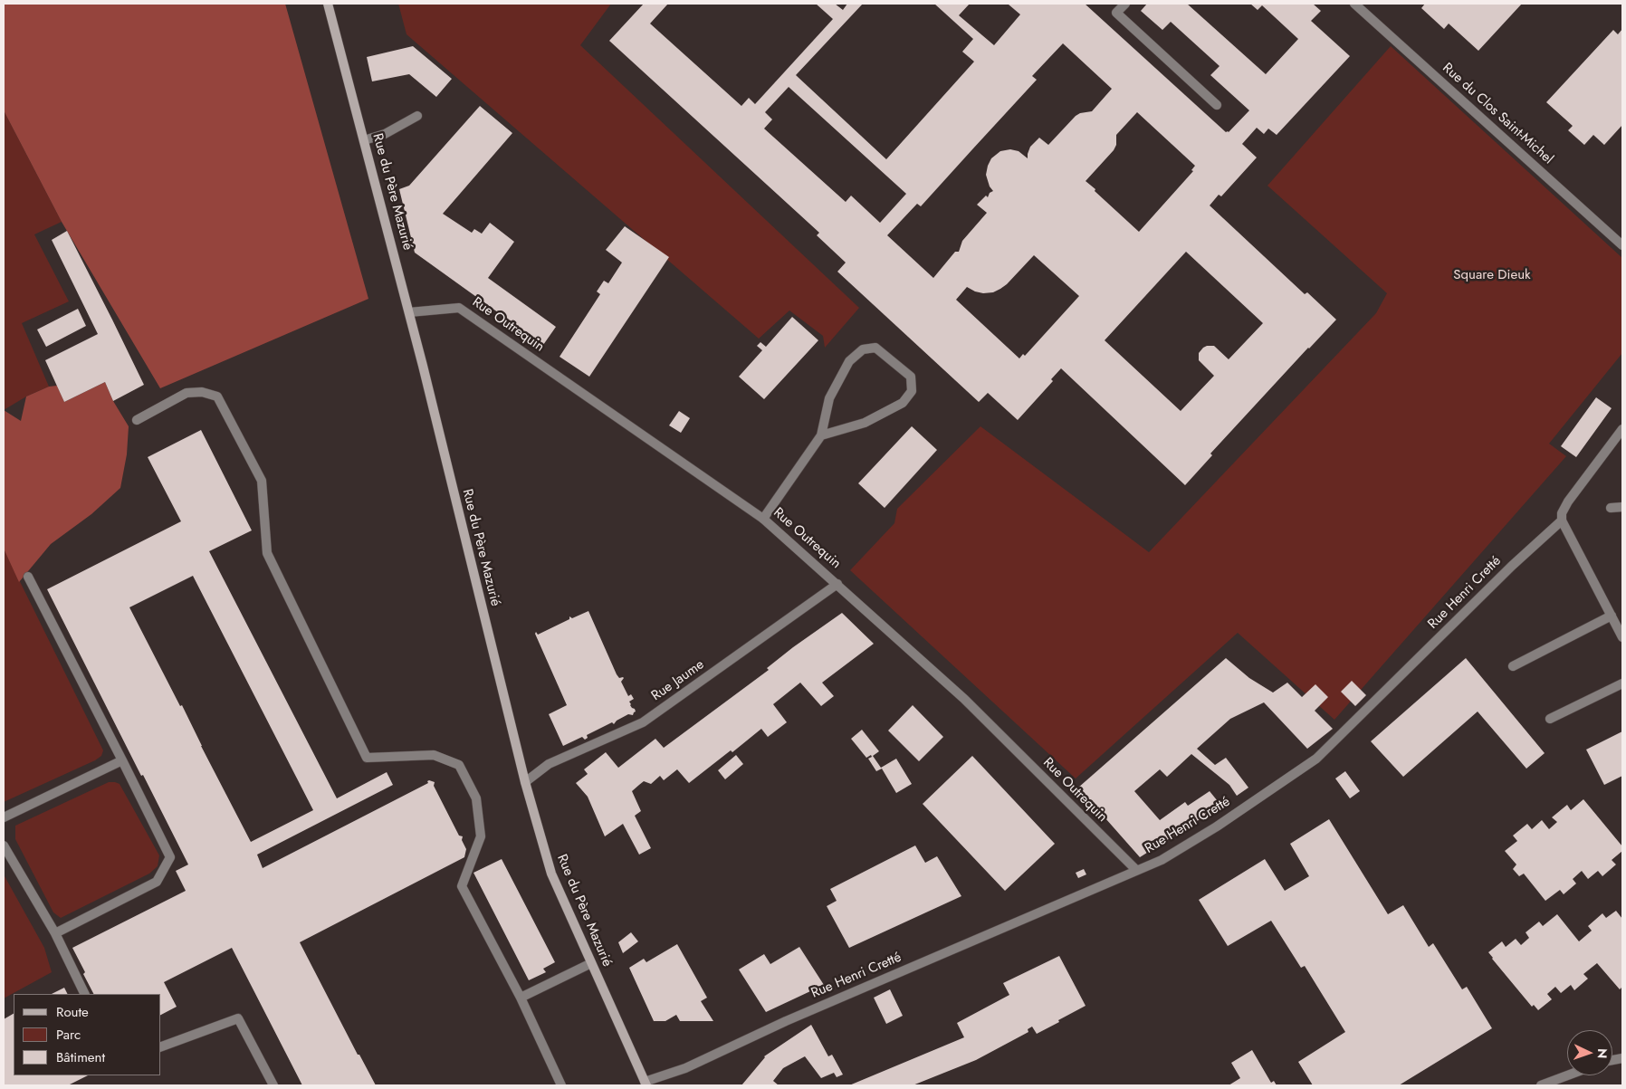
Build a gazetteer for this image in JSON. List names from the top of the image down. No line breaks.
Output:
{"streets":{"main road":["Rue du Père Mazurié"],"street":["Rue du Clos Saint-Michel","Rue Outrequin","Rue Henri Cretté","Rue Jaume"]},"crossings":[["Rue du Père Mazurié","Rue Outrequin"],["Rue du Père Mazurié","Rue Henri Cretté"],["Rue du Père Mazurié","Rue Jaume"],["Rue Outrequin","Rue Henri Cretté"],["Rue Outrequin","Rue Jaume"]],"parks":["Square Dieuk"],"legend":["Route","Parc","Bâtiment"],"north":"right"}
